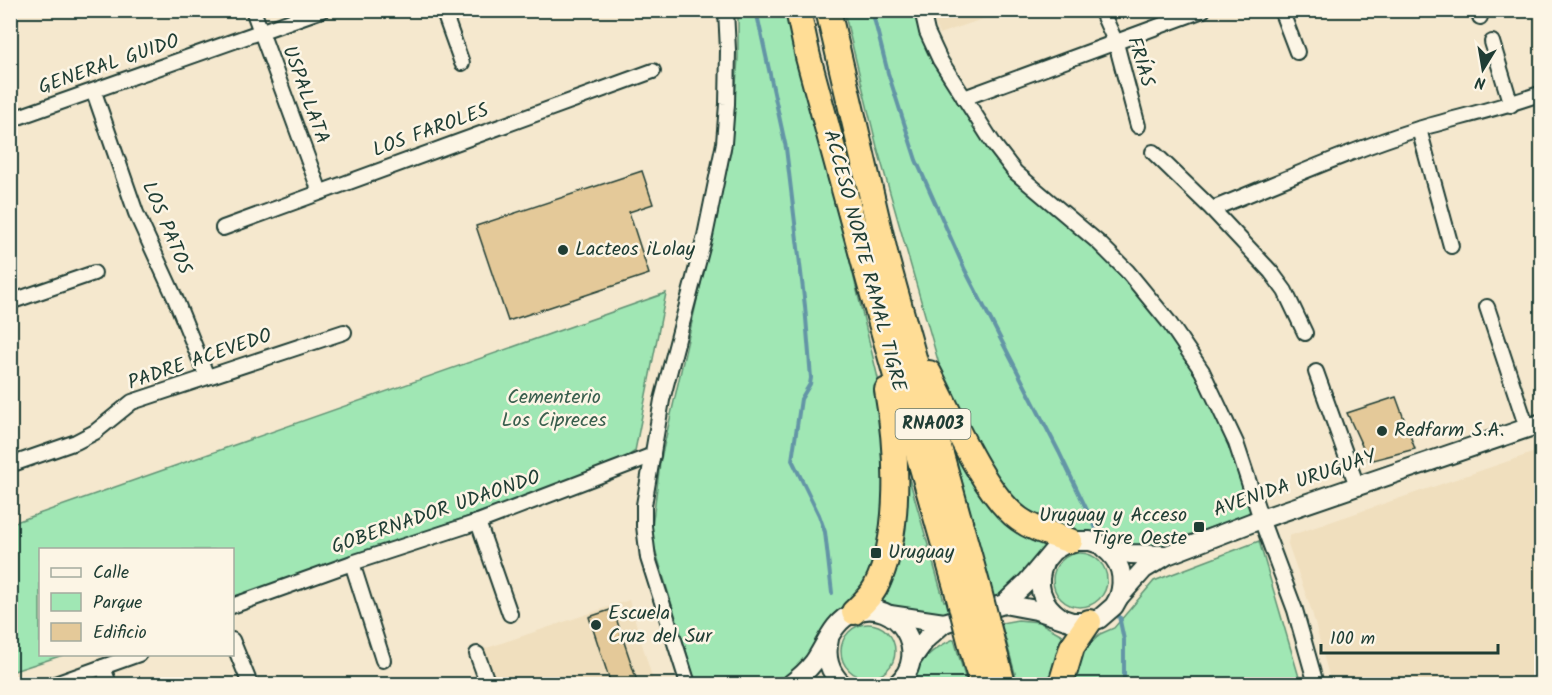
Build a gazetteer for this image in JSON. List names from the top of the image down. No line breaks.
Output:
{"streets":{"highway":["ACCESO NORTE RAMAL TIGRE","RNA003"],"main road":["AVENIDA URUGUAY"],"street":["FRÍAS","GENERAL GUIDO","USPALLATA","LOS FAROLES","LOS PATOS","PADRE ACEVEDO","GOBERNADOR UDAONDO"]},"crossings":[["GENERAL GUIDO","USPALLATA"],["GENERAL GUIDO","LOS PATOS"],["USPALLATA","LOS FAROLES"],["LOS PATOS","PADRE ACEVEDO"]],"parks":["Cementerio Los Cipreces"],"places":{"other":["Lacteos iLolay","Redfarm S.A.","Escuela Cruz del Sur"],"transit":["Uruguay y Acceso Tigre Oeste","Uruguay"]},"legend":["Calle","Parque","Edificio"],"scale_bar":"100 m","north":"bottom"}
